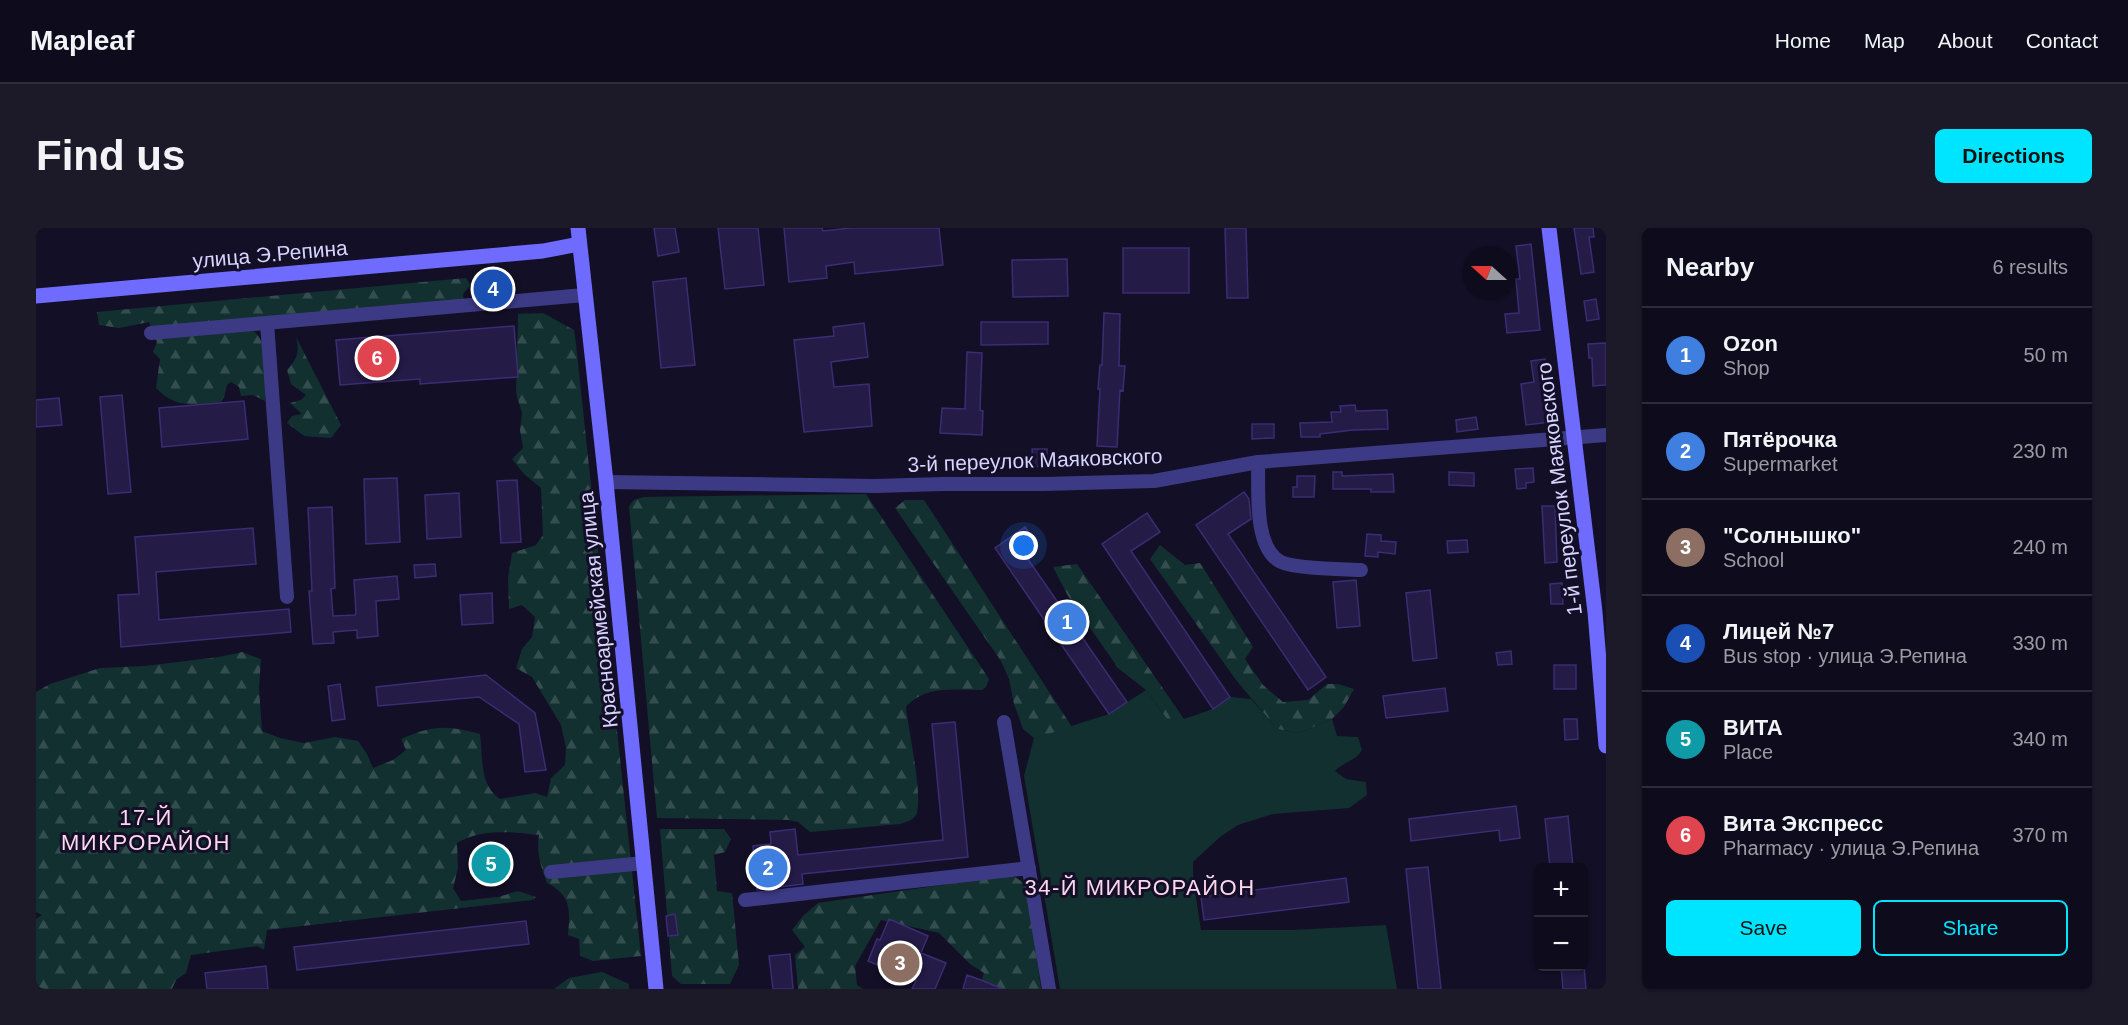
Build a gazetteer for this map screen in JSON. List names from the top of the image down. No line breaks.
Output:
{"streets":{"street":["улица Э.Репина","3-й переулок Маяковского","1-й переулок Маяковского","Красноармейская улица"]},"crossings":[["улица Э.Репина","Красноармейская улица"],["3-й переулок Маяковского","1-й переулок Маяковского"],["3-й переулок Маяковского","Красноармейская улица"]],"districts":["17-Й МИКРОРАЙОН","34-Й МИКРОРАЙОН"],"north":"left","page":{"header":"Mapleaf","nav":["Home","Map","About","Contact"],"buttons":["Directions",["Save","Share"]],"title":"Find us","heading":["Nearby","6 results"],"pins":["4","6","1","5","2","3"],"list":[{"mark":"1","name":"Ozon","note":"Shop","value":"50 m"},{"mark":"2","name":"Пятёрочка","note":"Supermarket","value":"230 m"},{"mark":"3","name":"\"Солнышко\"","note":"School","value":"240 m"},{"mark":"4","name":"Лицей №7","note":"Bus stop · улица Э.Репина","value":"330 m"},{"mark":"5","name":"ВИТА","note":"Place","value":"340 m"},{"mark":"6","name":"Вита Экспресс","note":"Pharmacy · улица Э.Репина","value":"370 m"}],"map_buttons":["+","−"]}}
